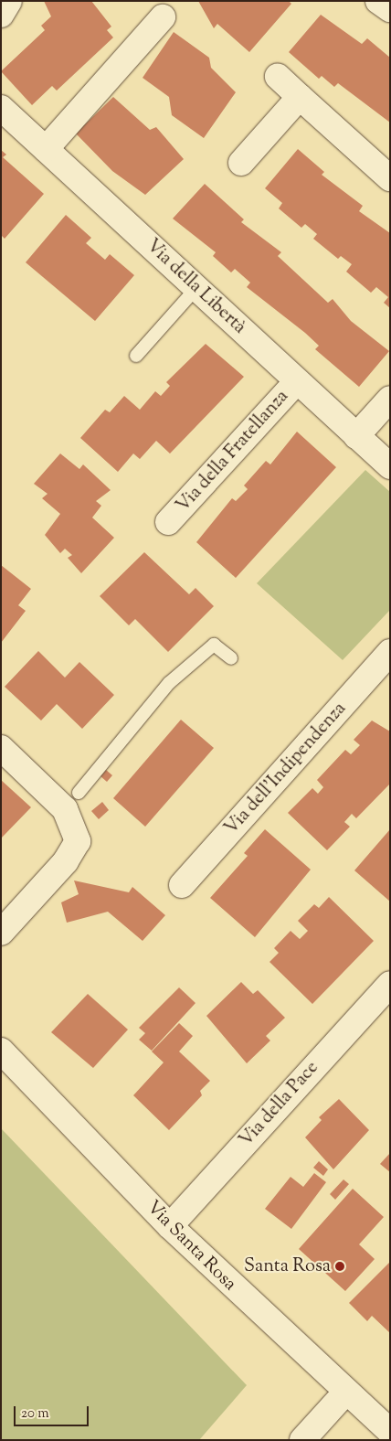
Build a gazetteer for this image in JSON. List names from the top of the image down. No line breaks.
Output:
{"streets":{"street":["Via della Libertà","Via della Fratellanza","Via dell'Indipendenza","Via della Pace","Via Santa Rosa"]},"crossings":[["Via della Libertà","Via della Fratellanza"],["Via della Pace","Via Santa Rosa"]],"places":["Santa Rosa"],"scale_bar":"20 m"}
